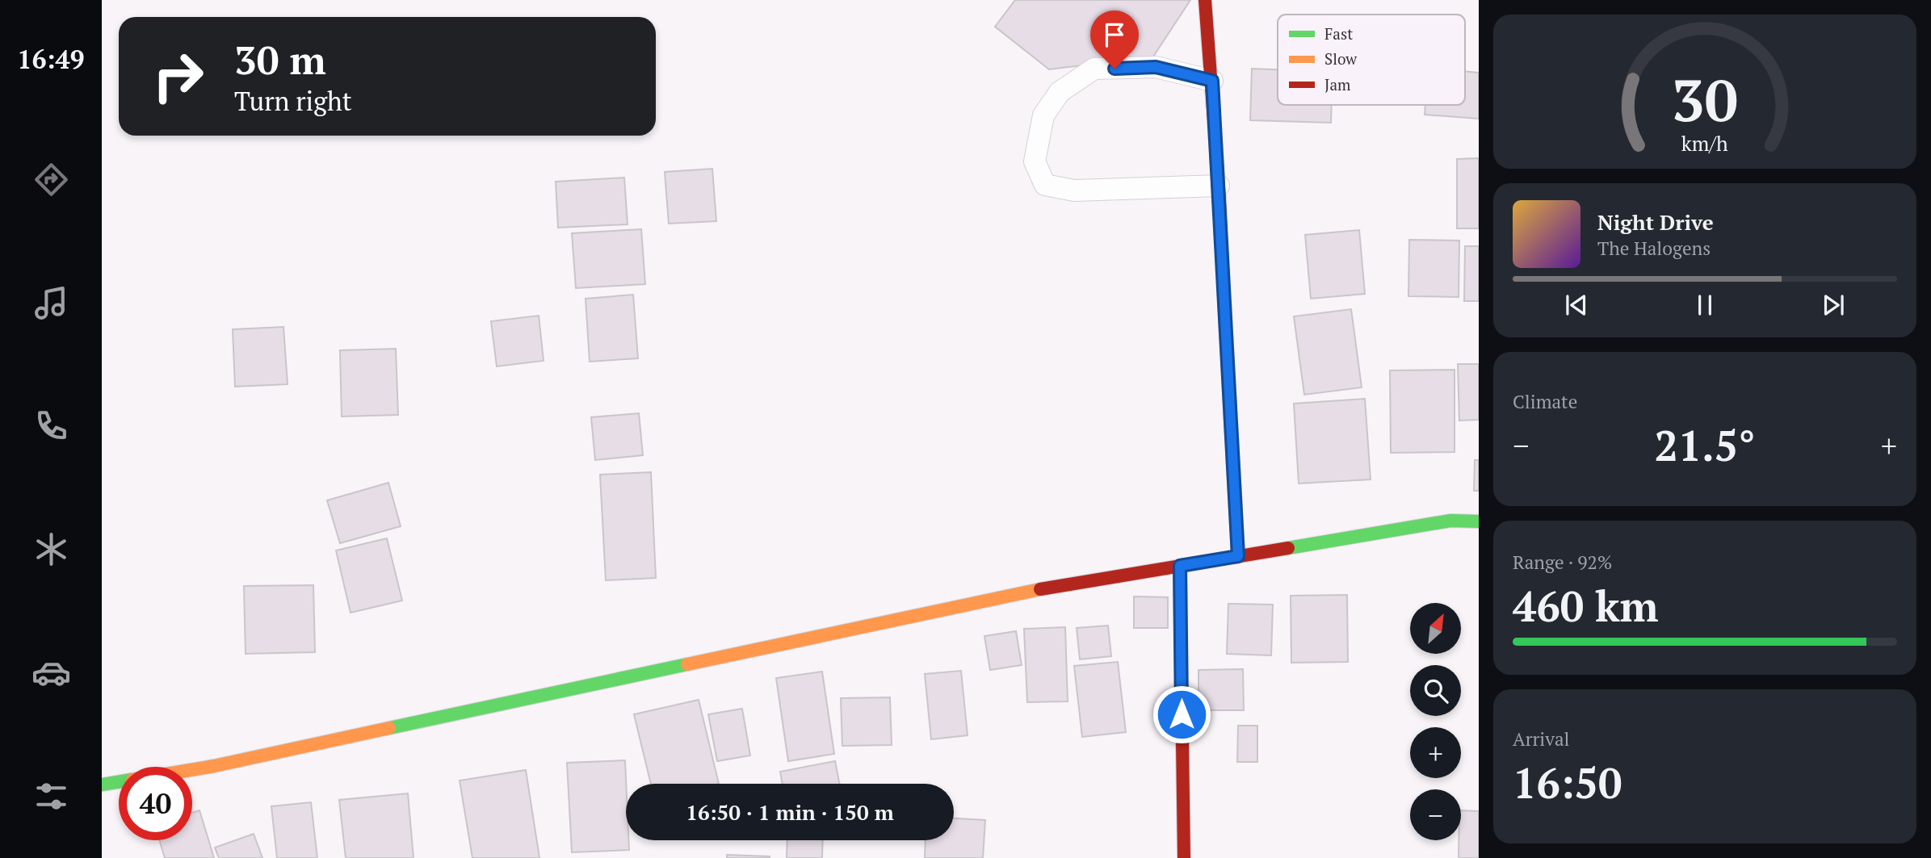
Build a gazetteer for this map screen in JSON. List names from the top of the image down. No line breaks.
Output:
{"legend":["Fast","Slow","Jam"],"north":"top right","page":{"tabs":"16:49","turn":["30 m","Turn right"],"song":["Night Drive","The Halogens"],"tile":["Climate",["Range · 92%","460 km"],["Arrival","16:50"]],"heat":["−","21.5°","+"],"map_buttons":["+","−"],"limit":"40","trip":"16:50 · 1 min · 150 m","gauge":["30","km/h"]}}
